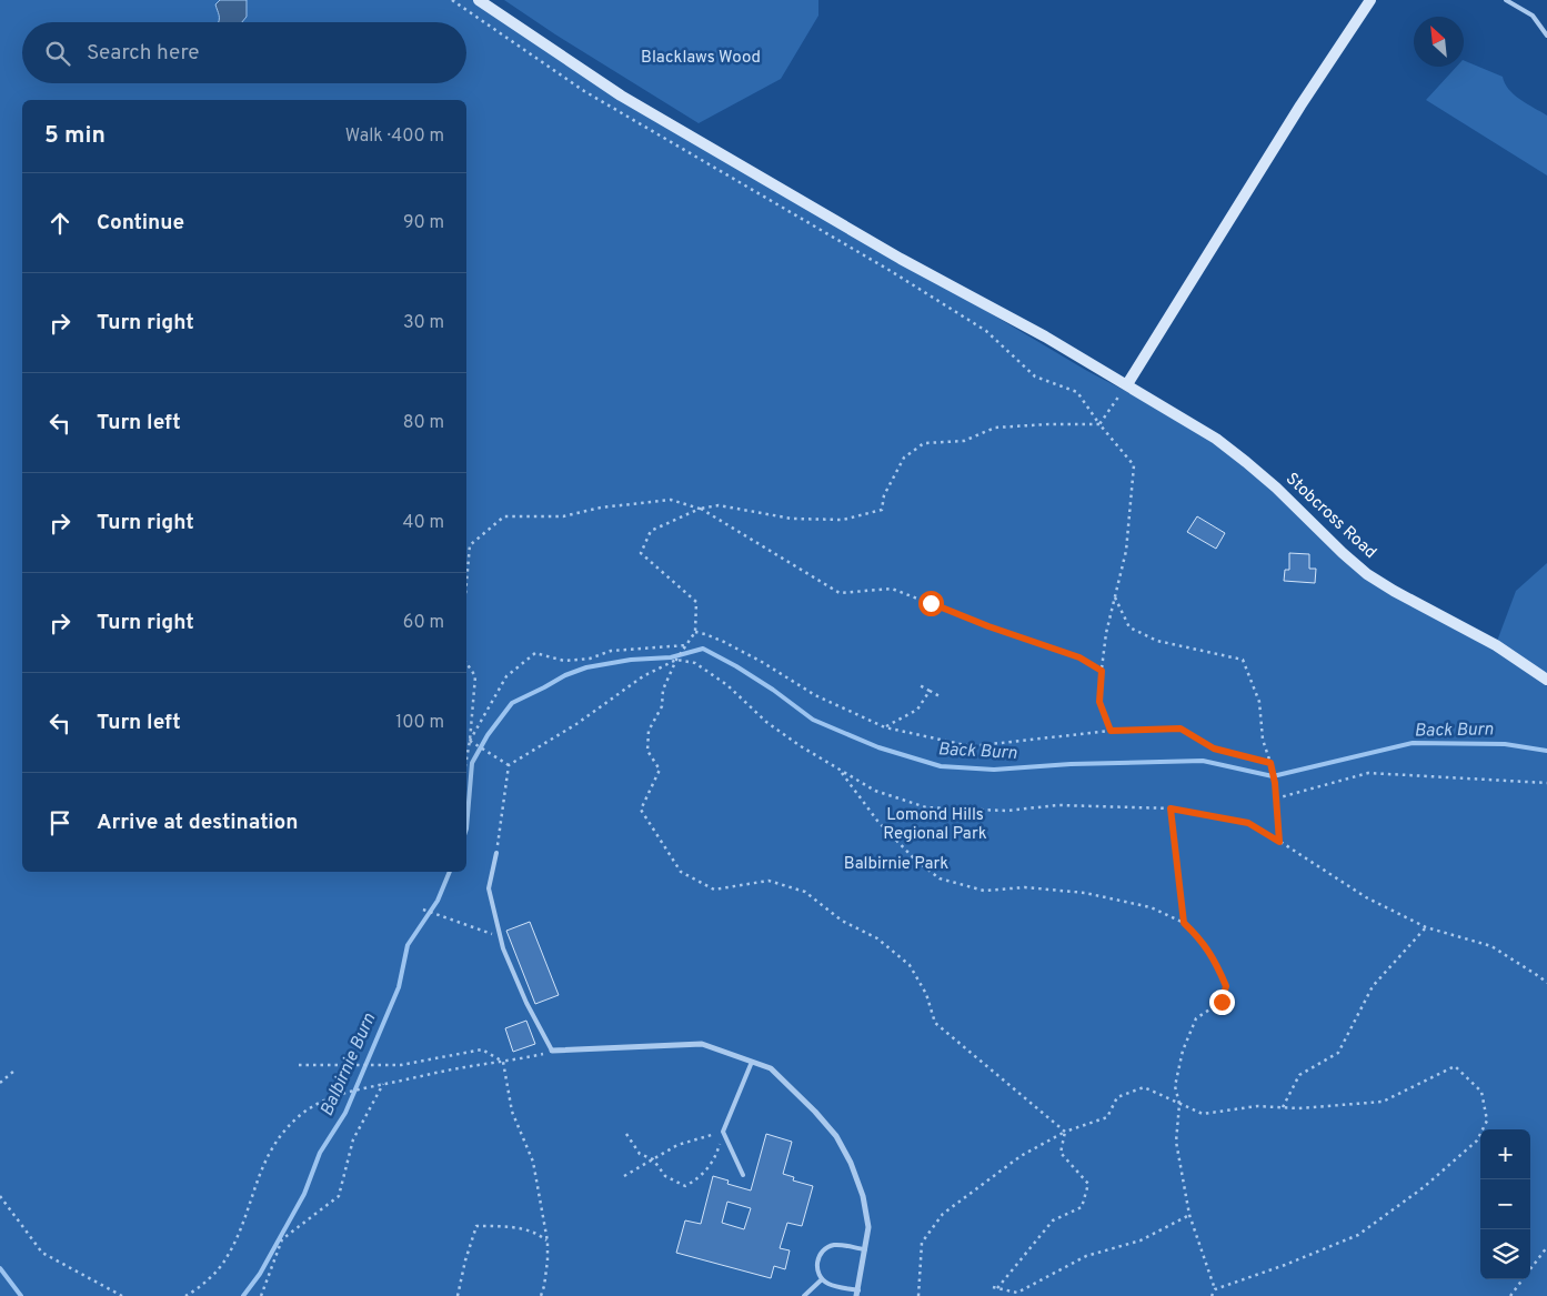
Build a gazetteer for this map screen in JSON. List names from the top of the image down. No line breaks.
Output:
{"streets":{"street":["Stobcross Road"]},"water":["Back Burn","Balbirnie Burn"],"parks":["Blacklaws Wood","Lomond Hills Regional Park","Balbirnie Park"],"north":"top left","page":{"search":"Search here","heading":["5 min","Walk · 400 m"],"list":[["Continue","90 m"],["Turn right","30 m"],["Turn left","80 m"],["Turn right","40 m"],["Turn right","60 m"],["Turn left","100 m"],"Arrive at destination"],"map_buttons":["+","−"]}}
